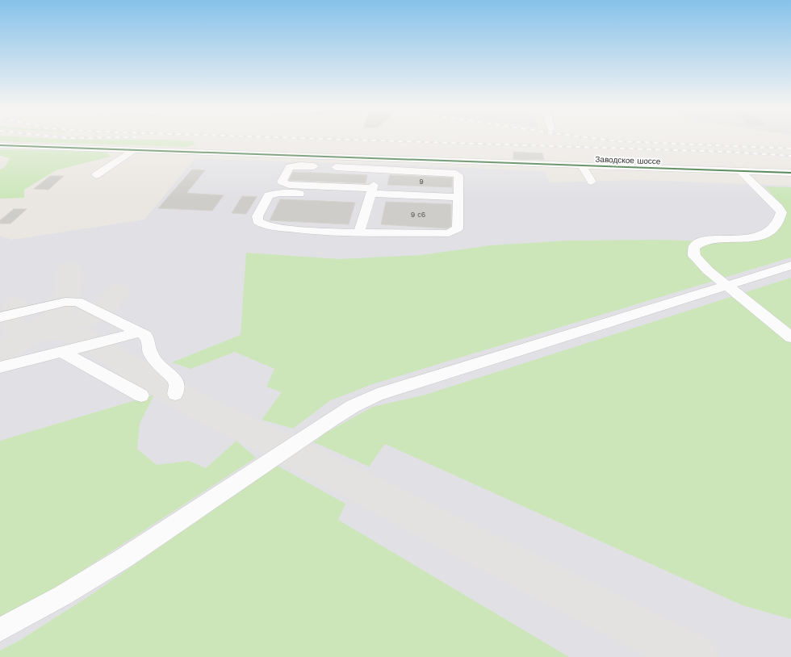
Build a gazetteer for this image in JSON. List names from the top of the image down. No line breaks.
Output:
{"streets":{"street":["Заводское шоссе"]},"house_numbers":["9","9 с6"]}
